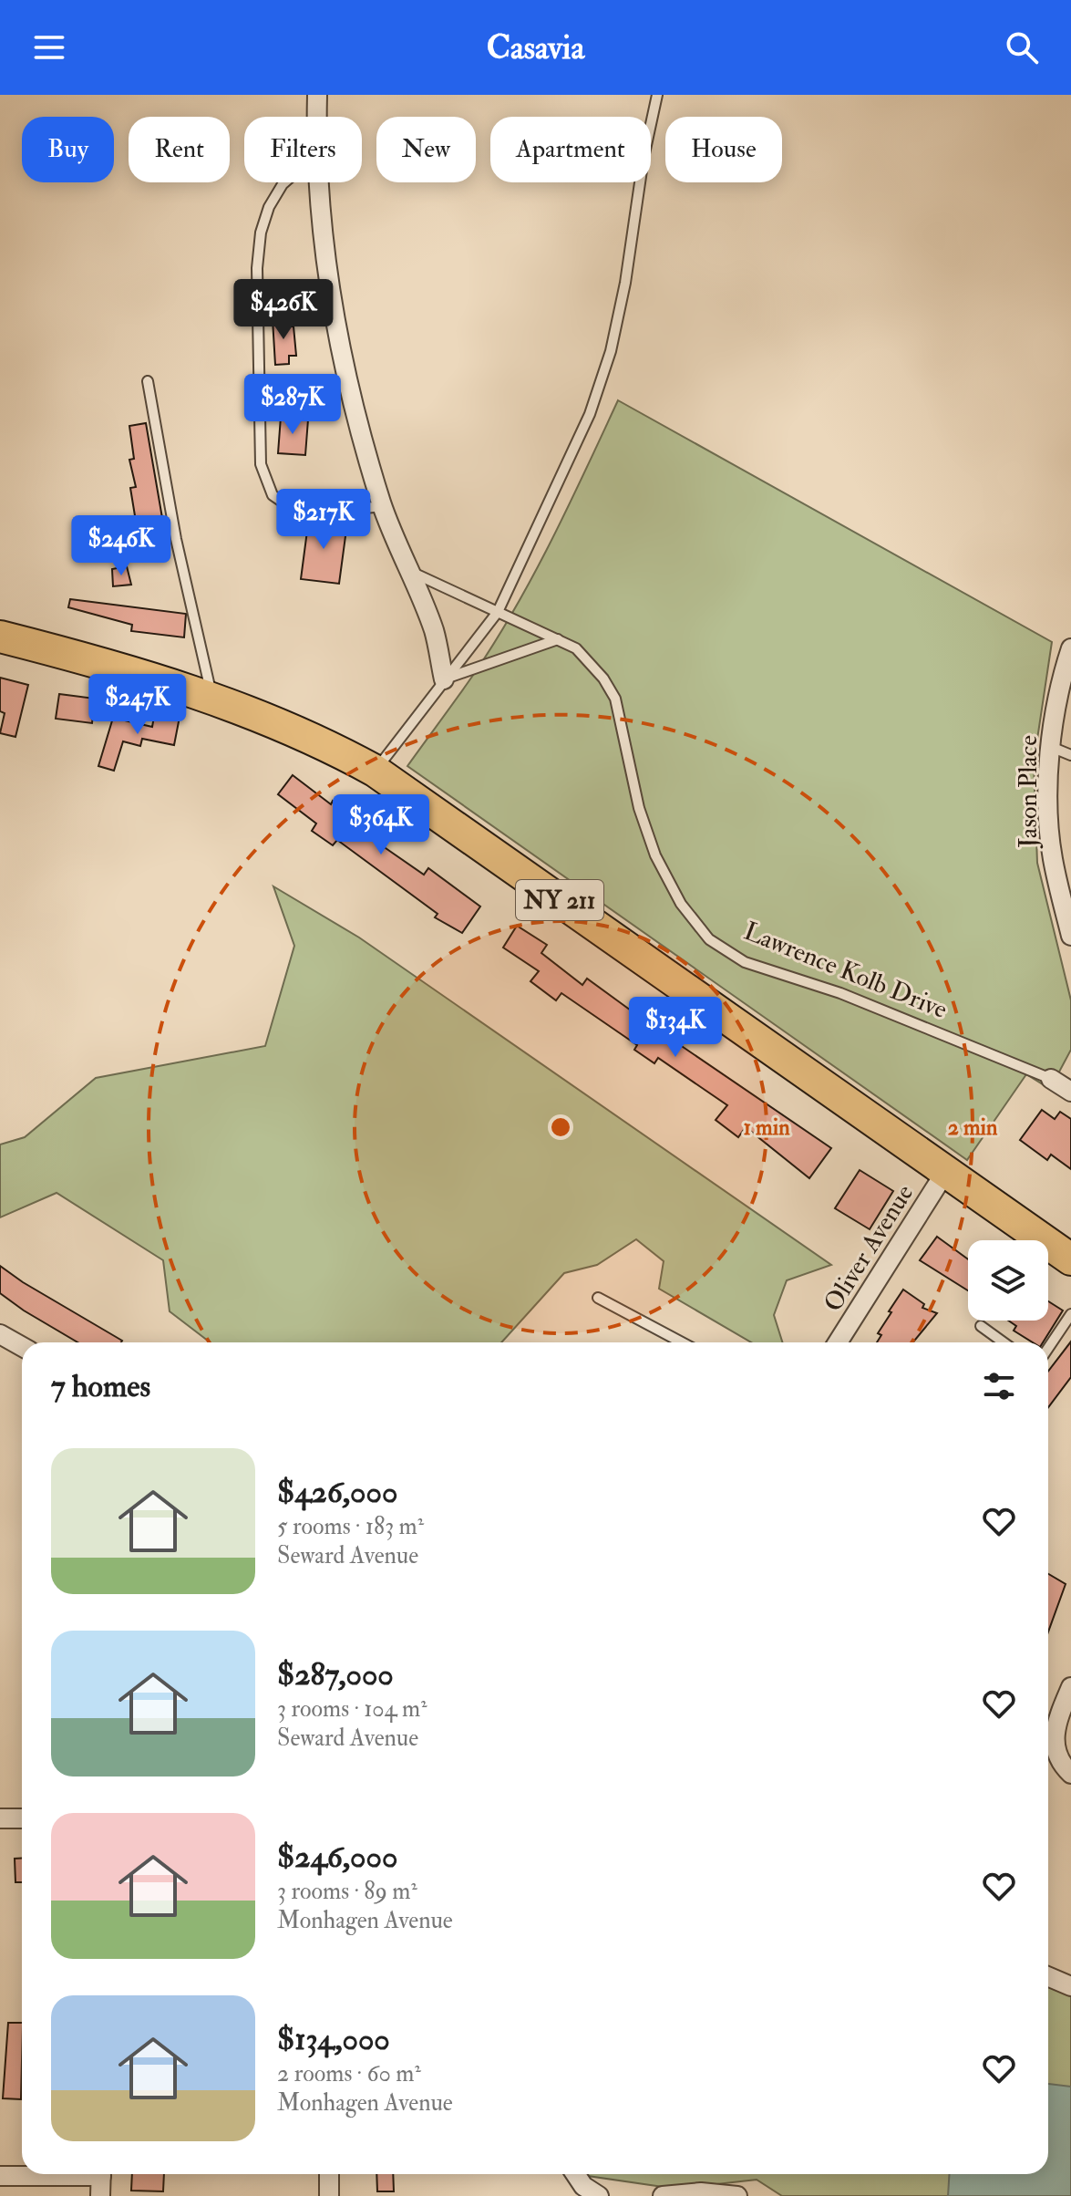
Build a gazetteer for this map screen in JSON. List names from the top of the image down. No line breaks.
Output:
{"streets":{"main road":["NY 211"],"street":["Jason Place","Lawrence Kolb Drive","Oliver Avenue"]},"crossings":[["NY 211","Oliver Avenue"]],"page":{"header":"Casavia","chip":["Buy","Rent","Filters","New","Apartment","House"],"price":["$426K","$287K","$217K","$246K","$247K","$364K","$134K"],"heading":"7 homes","list":[{"name":"$426,000","note":"5 rooms · 183 m² · Seward Avenue"},{"name":"$287,000","note":"3 rooms · 104 m² · Seward Avenue"},{"name":"$246,000","note":"3 rooms · 89 m² · Monhagen Avenue"},{"name":"$134,000","note":"2 rooms · 60 m² · Monhagen Avenue"}]},"rings":["1 min","2 min"]}
